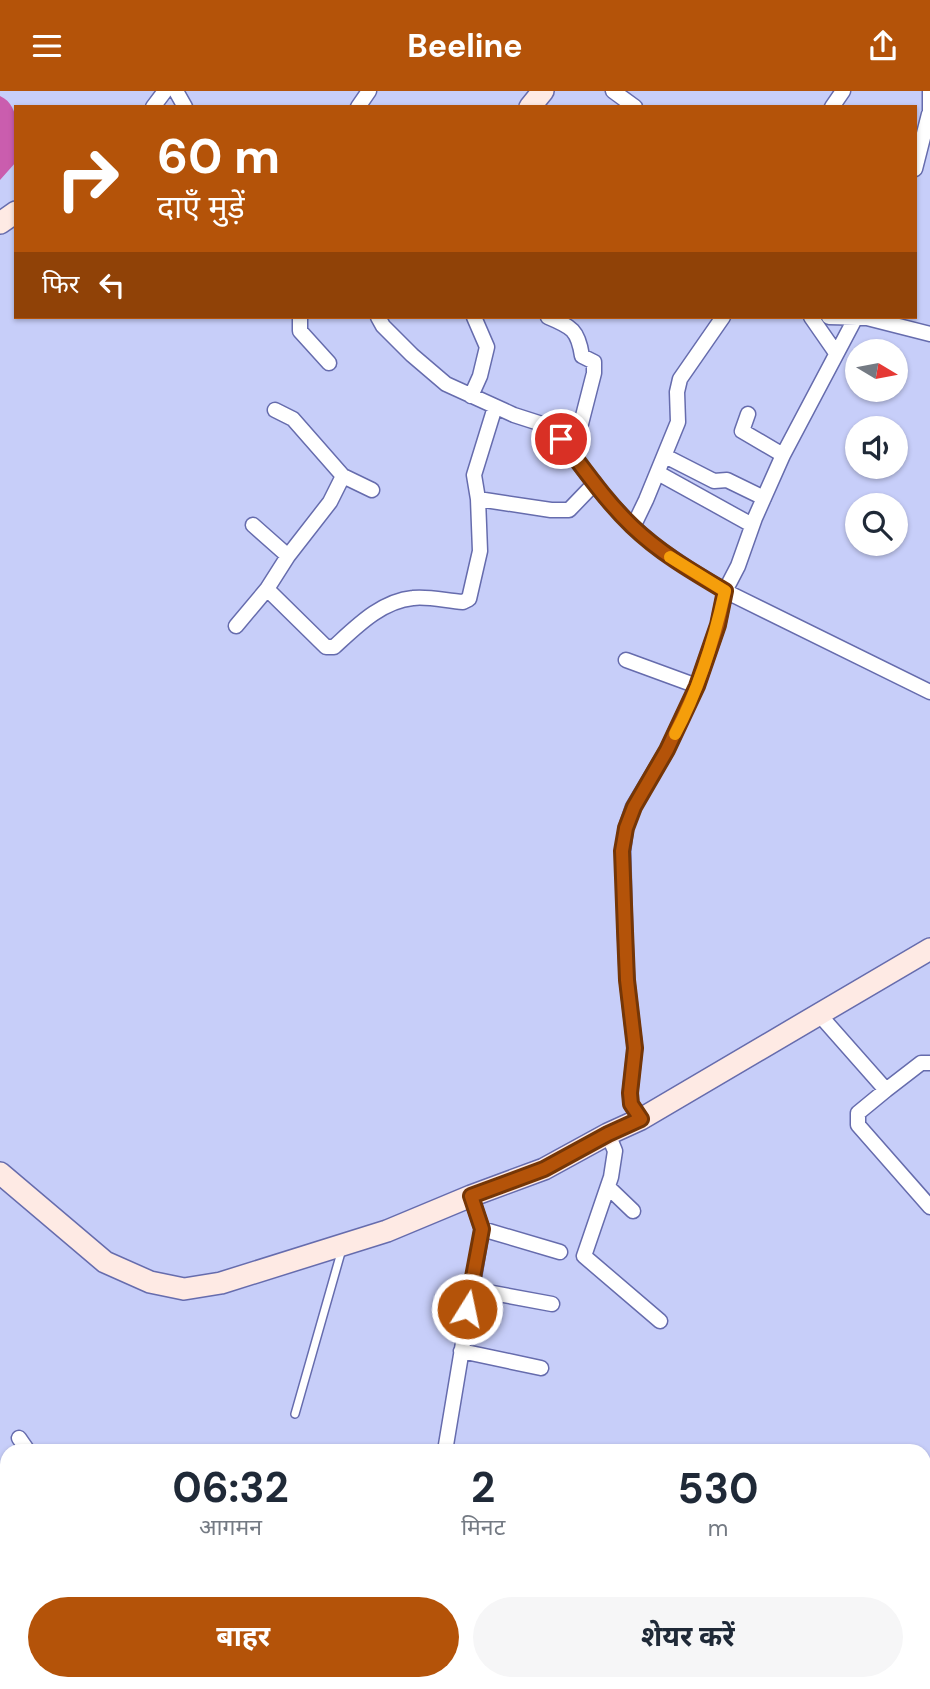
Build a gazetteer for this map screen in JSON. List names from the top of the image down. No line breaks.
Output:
{"north":"right","page":{"header":"Beeline","turn":["60 m","दाएँ मुड़ें"],"then":"फिर","eta":["06:32","आगमन","2","मिनट","530","m"],"buttons":["बाहर","शेयर करें"]}}
